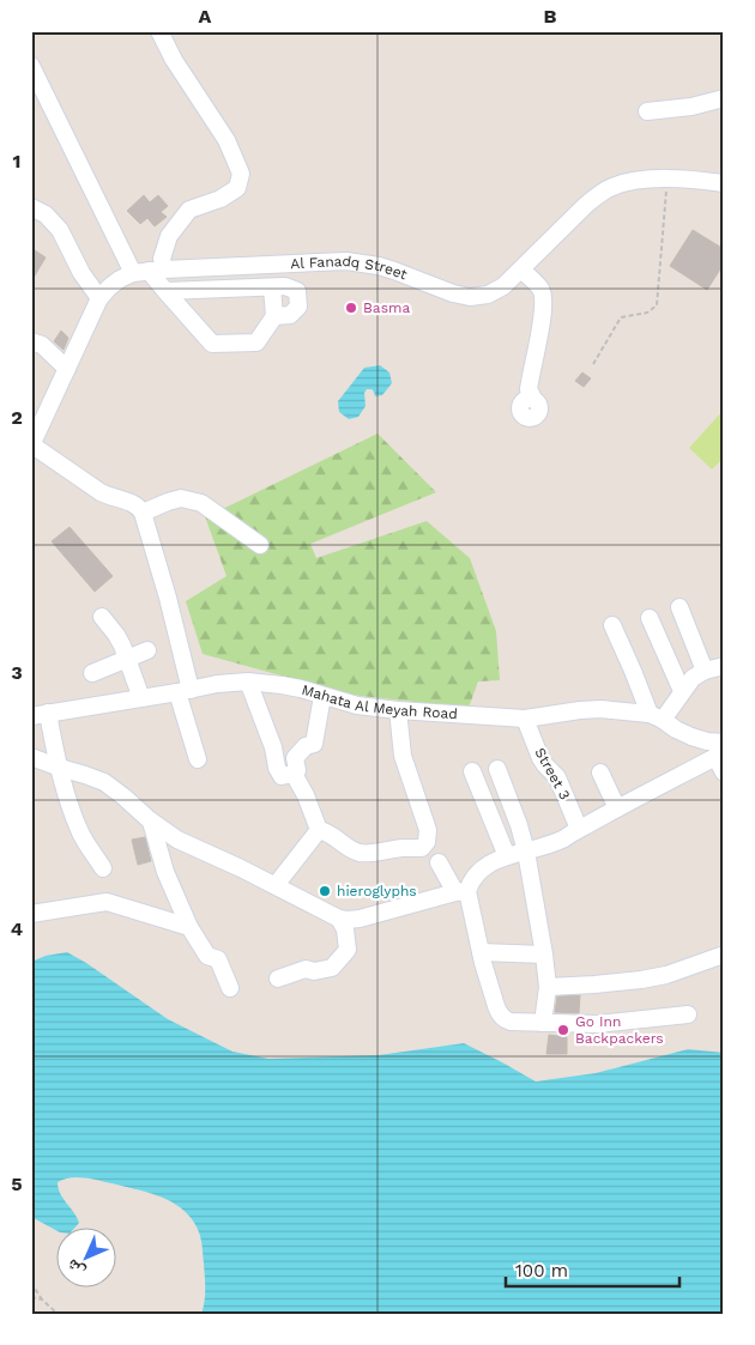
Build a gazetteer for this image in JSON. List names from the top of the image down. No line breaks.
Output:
{"streets":{"street":["Al Fanadq Street","Mahata Al Meyah Road","Street 3"]},"crossings":[["Mahata Al Meyah Road","Street 3"]],"places":["Basma","hieroglyphs","Go Inn Backpackers"],"scale_bar":"100 m","north":"bottom left","grid":{"columns":["A","B"],"rows":["1","2","3","4","5"]}}
